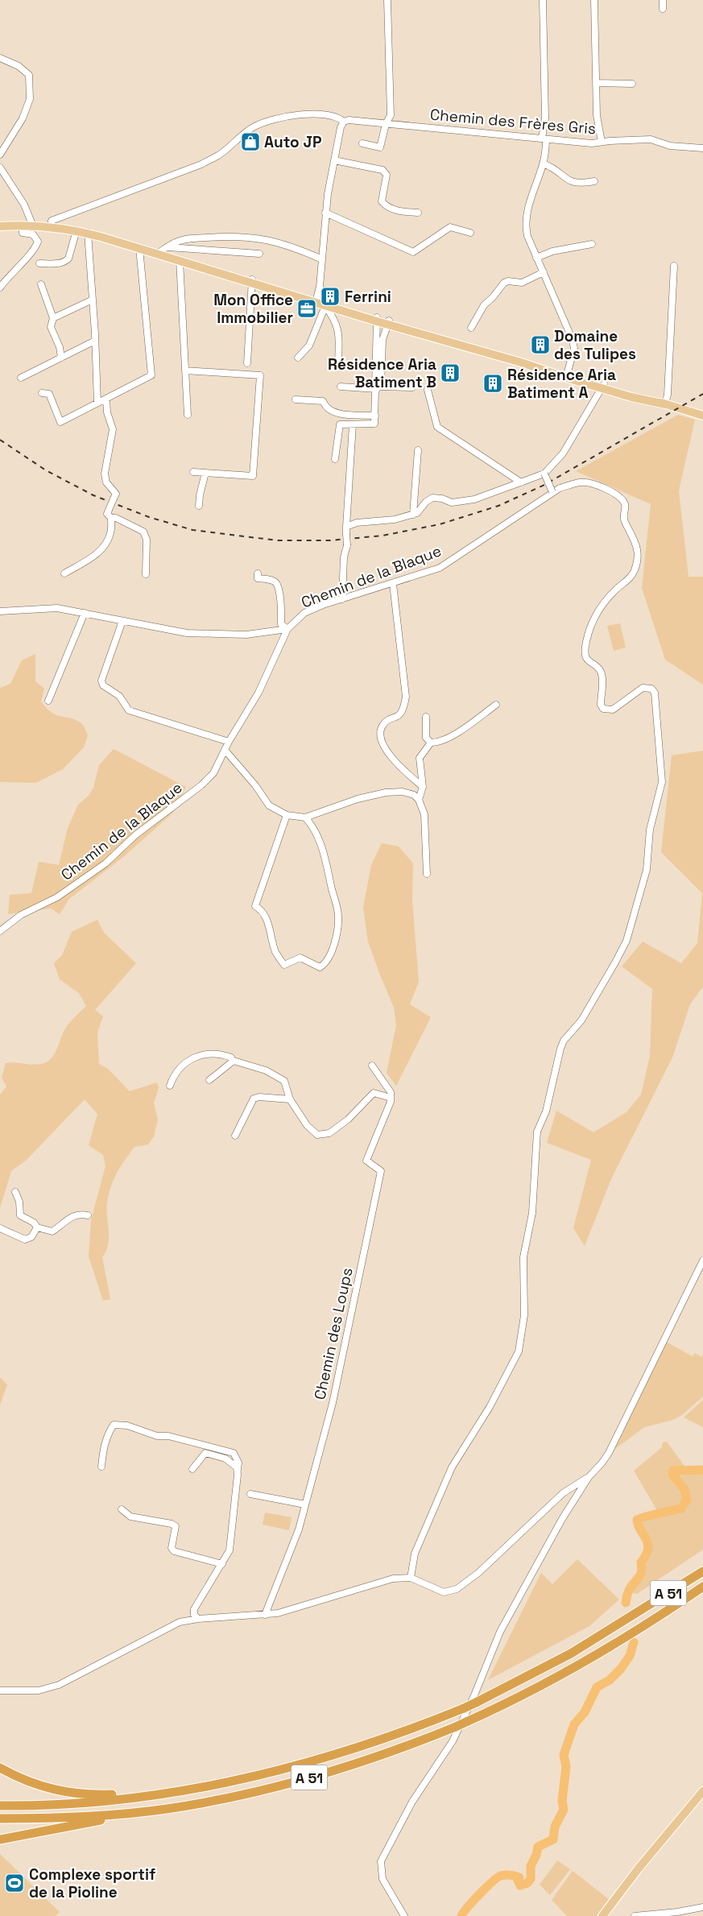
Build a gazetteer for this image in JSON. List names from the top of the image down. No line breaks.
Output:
{"streets":{"highway":["A 51"],"street":["Chemin des Frères Gris","Chemin de la Blaque","Chemin des Loups"]},"places":{"shop":["Auto JP"],"building":["Ferrini","Domaine des Tulipes","Résidence Aria Batiment B","Résidence Aria Batiment A"],"office":["Mon Office Immobilier"],"sports":["Complexe sportif de la Pioline"]}}
